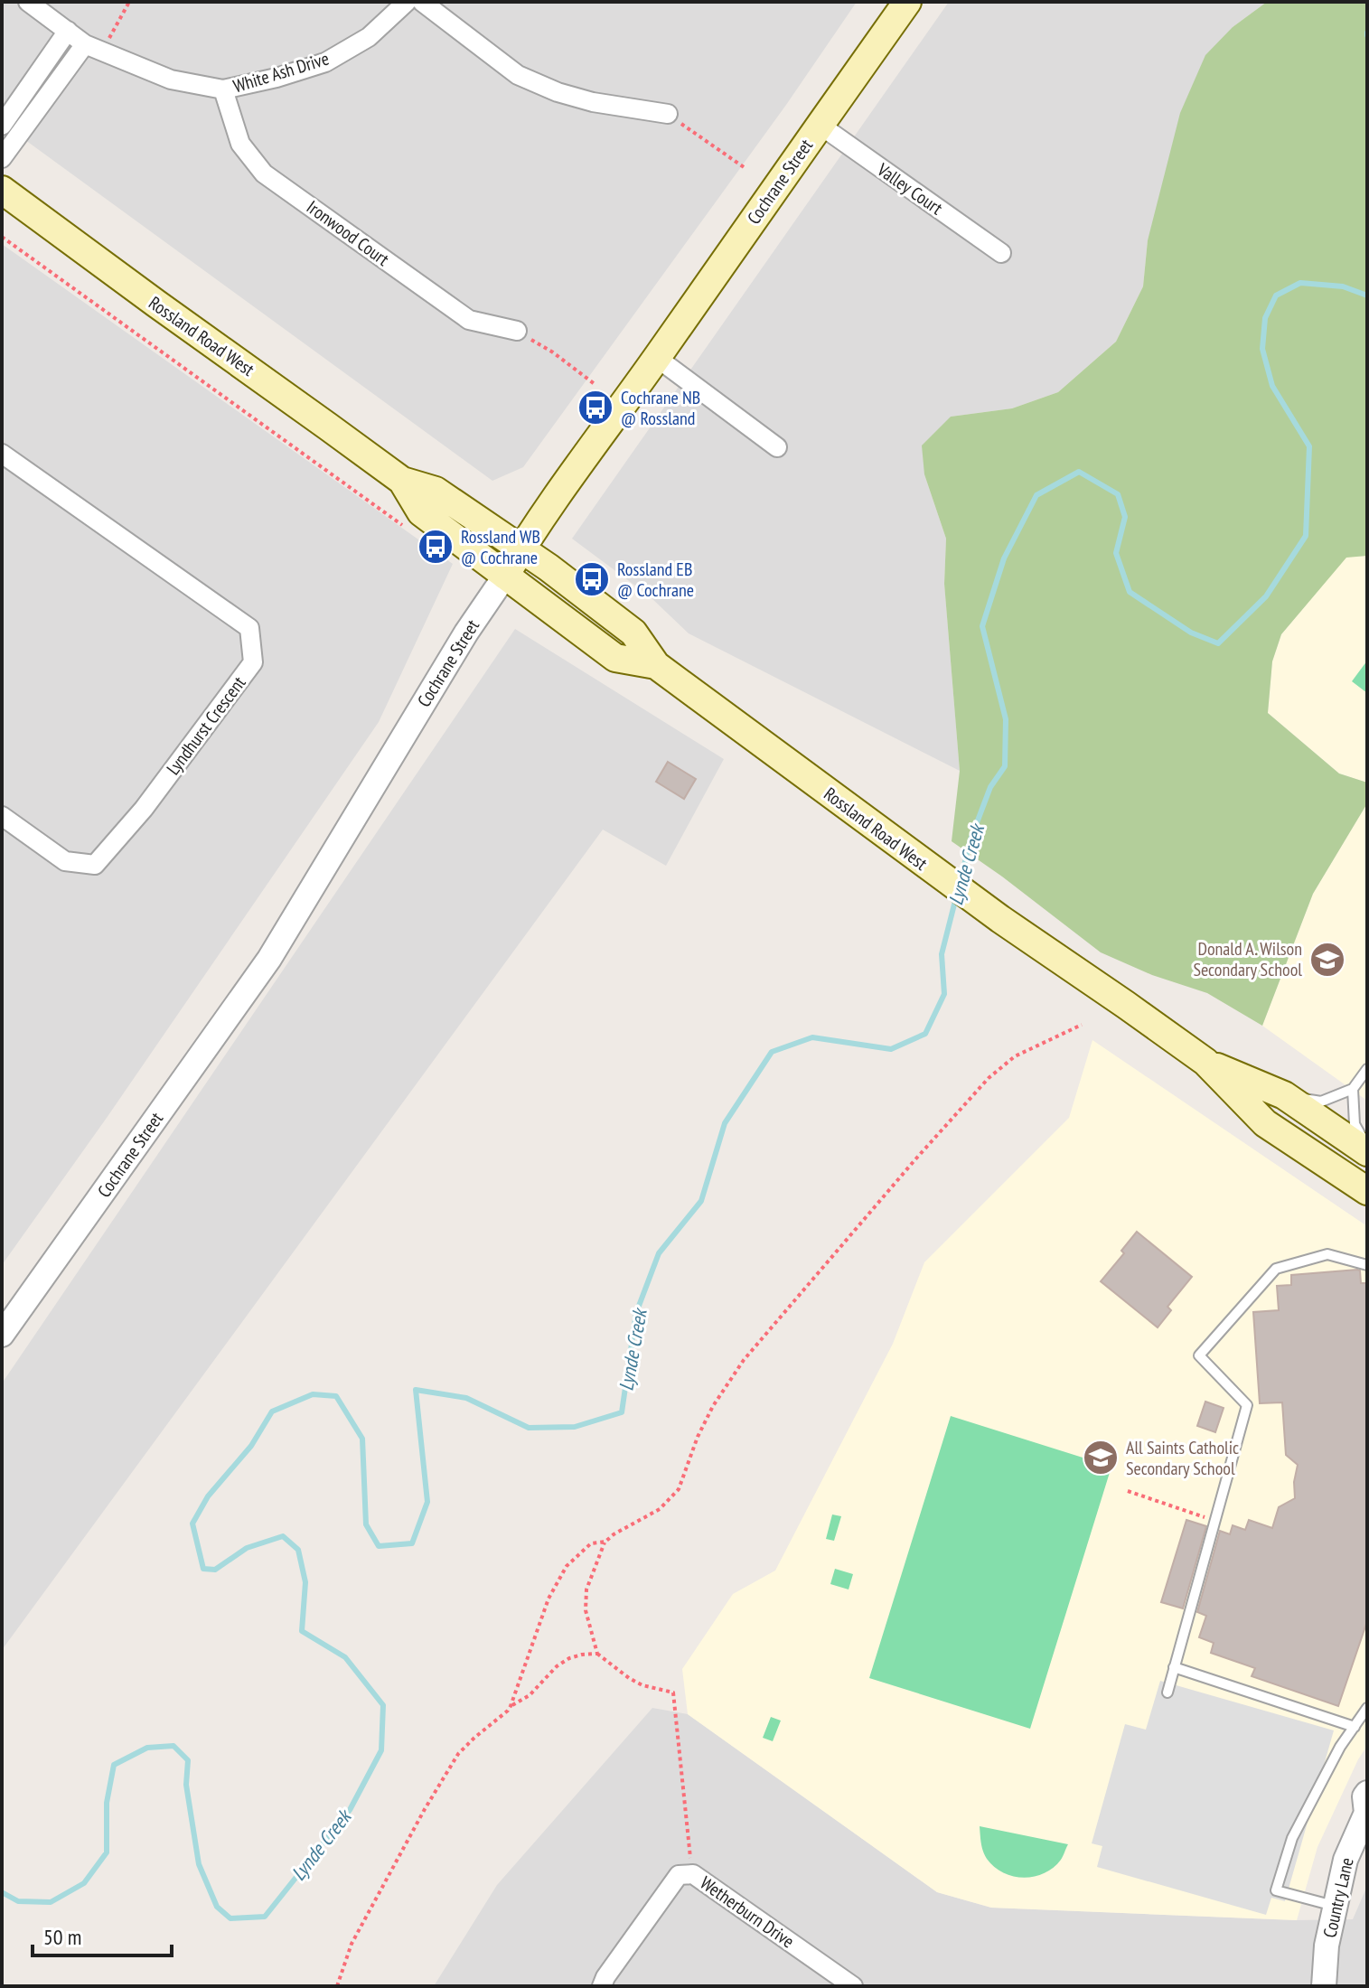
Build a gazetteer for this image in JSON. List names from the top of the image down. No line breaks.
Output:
{"streets":{"main road":["Cochrane Street","Rossland Road West"],"street":["White Ash Drive","Valley Court","Ironwood Court","Lyndhurst Crescent","Country Lane","Wetherburn Drive"]},"crossings":[["White Ash Drive","Ironwood Court"],["Cochrane Street","Valley Court"],["Cochrane Street","Rossland Road West"]],"water":["Lynde Creek"],"places":{"bus stop":["Cochrane NB @ Rossland","Rossland WB @ Cochrane","Rossland EB @ Cochrane"],"school or university":["Donald A. Wilson Secondary School","All Saints Catholic Secondary School"]},"scale_bar":"50 m"}
